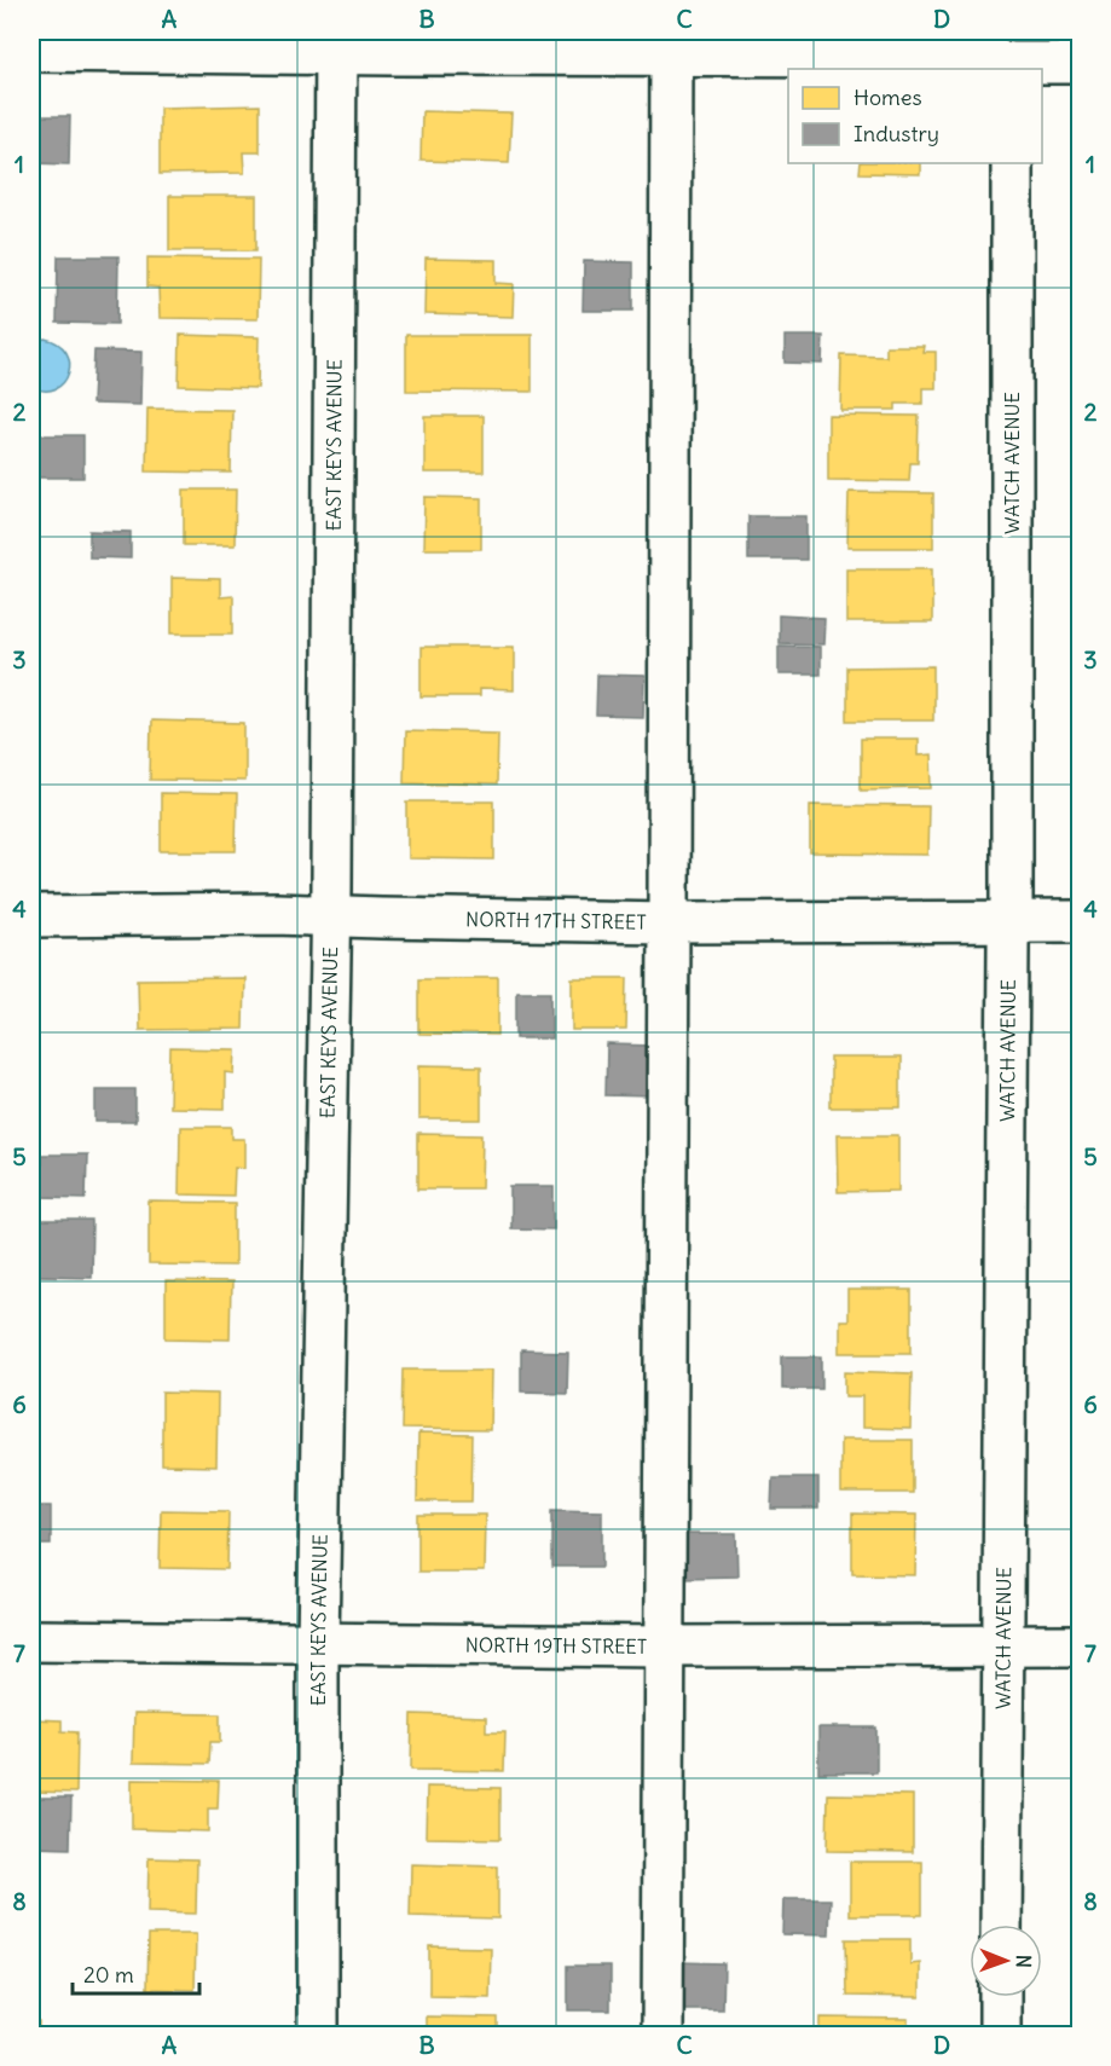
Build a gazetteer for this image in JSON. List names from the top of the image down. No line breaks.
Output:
{"streets":{"street":["EAST KEYS AVENUE","WATCH AVENUE","NORTH 17TH STREET","NORTH 19TH STREET"]},"crossings":[["EAST KEYS AVENUE","NORTH 17TH STREET"],["EAST KEYS AVENUE","NORTH 19TH STREET"],["WATCH AVENUE","NORTH 17TH STREET"],["WATCH AVENUE","NORTH 19TH STREET"]],"legend":["Homes","Industry"],"scale_bar":"20 m","north":"right","grid":{"columns":["A","B","C","D"],"rows":["1","2","3","4","5","6","7","8"]}}
